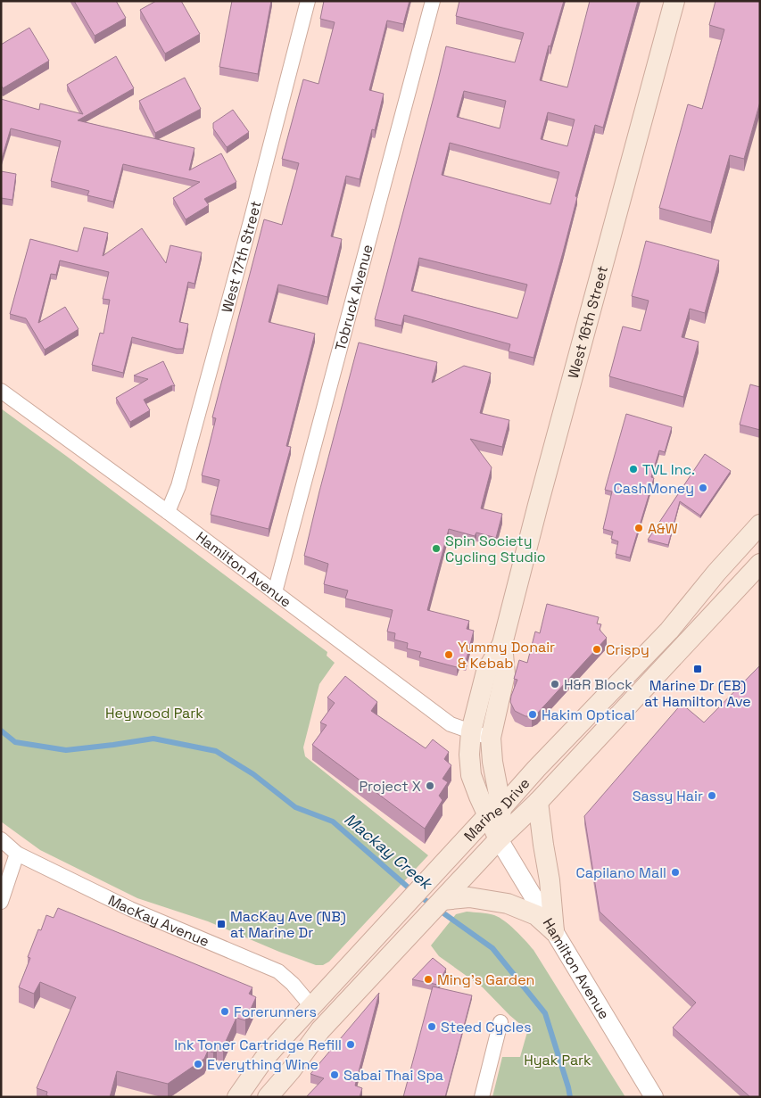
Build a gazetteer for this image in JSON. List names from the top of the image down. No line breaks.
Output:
{"streets":{"main road":["West 16th Street","Marine Drive"],"street":["West 17th Street","Tobruck Avenue","Hamilton Avenue","MacKay Avenue"]},"crossings":[["West 17th Street","Hamilton Avenue"],["Tobruck Avenue","Hamilton Avenue"],["West 16th Street","Hamilton Avenue"],["West 16th Street","Marine Drive"],["Hamilton Avenue","Marine Drive"],["Marine Drive","MacKay Avenue"]],"water":["Mackay Creek"],"parks":["Heywood Park","Hyak Park"],"places":{"other":["TVL Inc.","CashMoney","A&W","Spin Society Cycling Studio","Crispy","Yummy Donair & Kebab","H&R Block","Hakim Optical","Project X","Sassy Hair","Capilano Mall","Ming’s Garden","Forerunners","Steed Cycles","Ink Toner Cartridge Refill","Everything Wine","Sabai Thai Spa"],"transit":["Marine Dr (EB) at Hamilton Ave","MacKay Ave (NB) at Marine Dr"]}}
